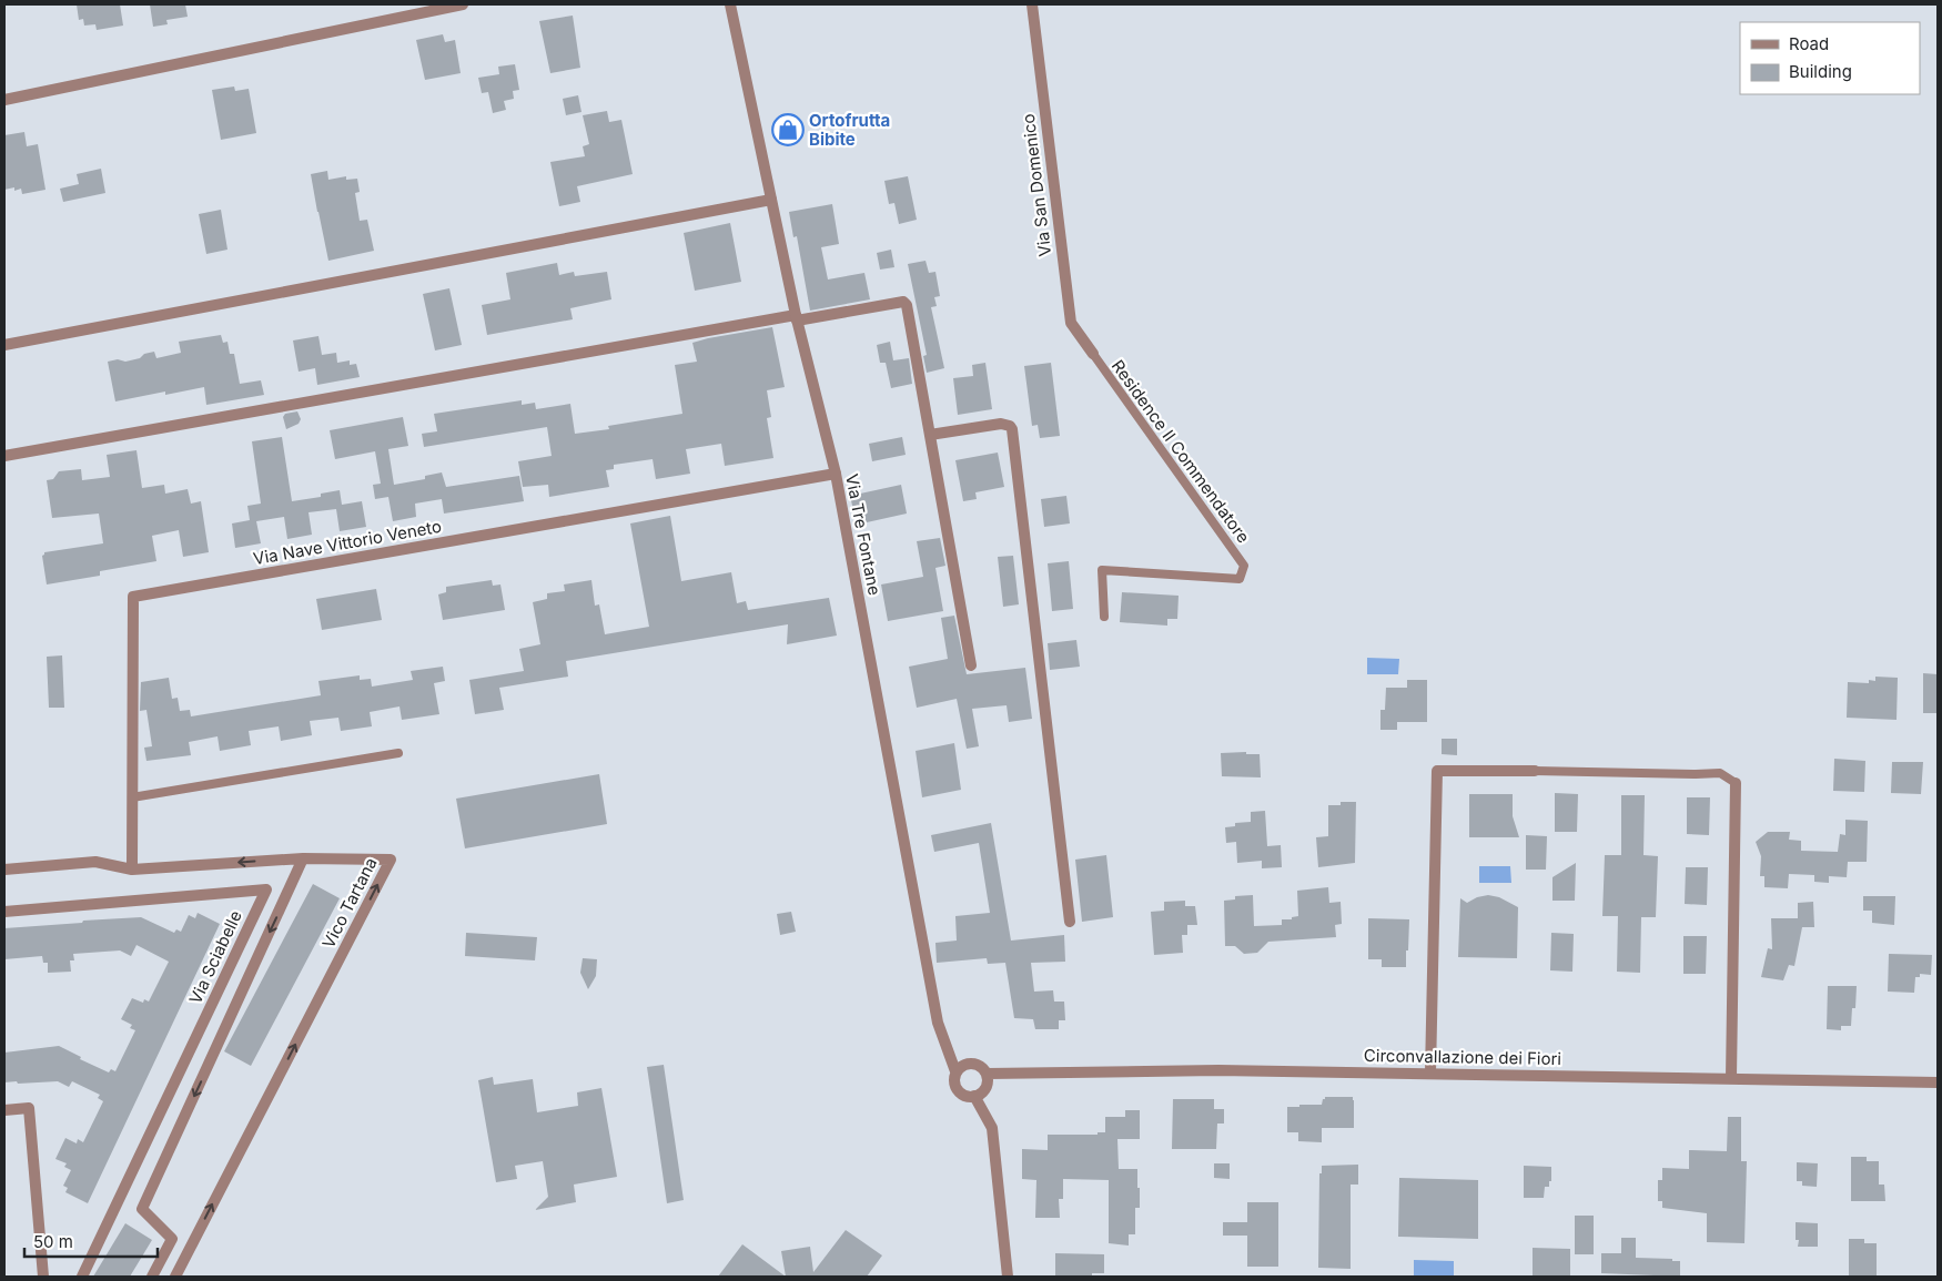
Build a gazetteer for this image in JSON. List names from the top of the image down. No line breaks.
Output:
{"streets":{"street":["Via San Domenico","Via Tre Fontane","Via Nave Vittorio Veneto","Vico Tartana","Via Sciabelle","Circonvallazione dei Fiori"],"lane":["Residence Il Commendatore"]},"crossings":[["Via San Domenico","Residence Il Commendatore"],["Via Tre Fontane","Via Nave Vittorio Veneto"],["Via Tre Fontane","Circonvallazione dei Fiori"],["Via Nave Vittorio Veneto","Vico Tartana"]],"places":{"shop":["Ortofrutta Bibite"]},"legend":["Road","Building"],"scale_bar":"50 m"}
